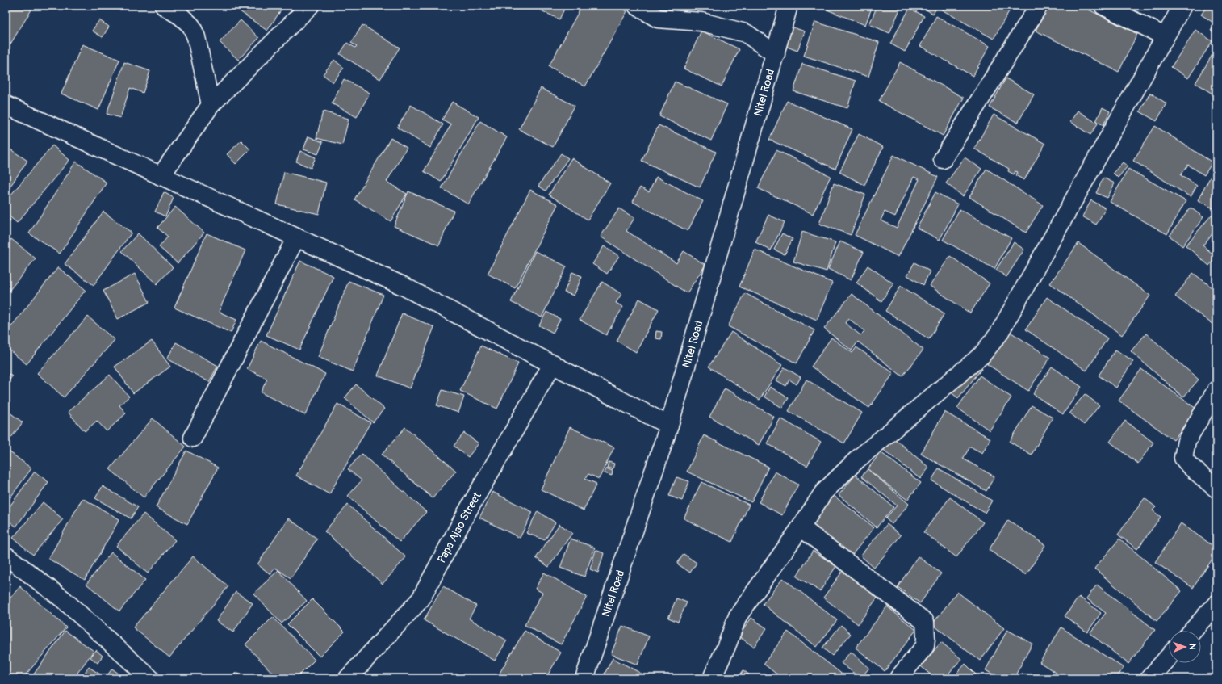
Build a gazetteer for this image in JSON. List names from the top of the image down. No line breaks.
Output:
{"streets":{"street":["Nitel Road","Papa Ajao Street"]},"north":"right"}
